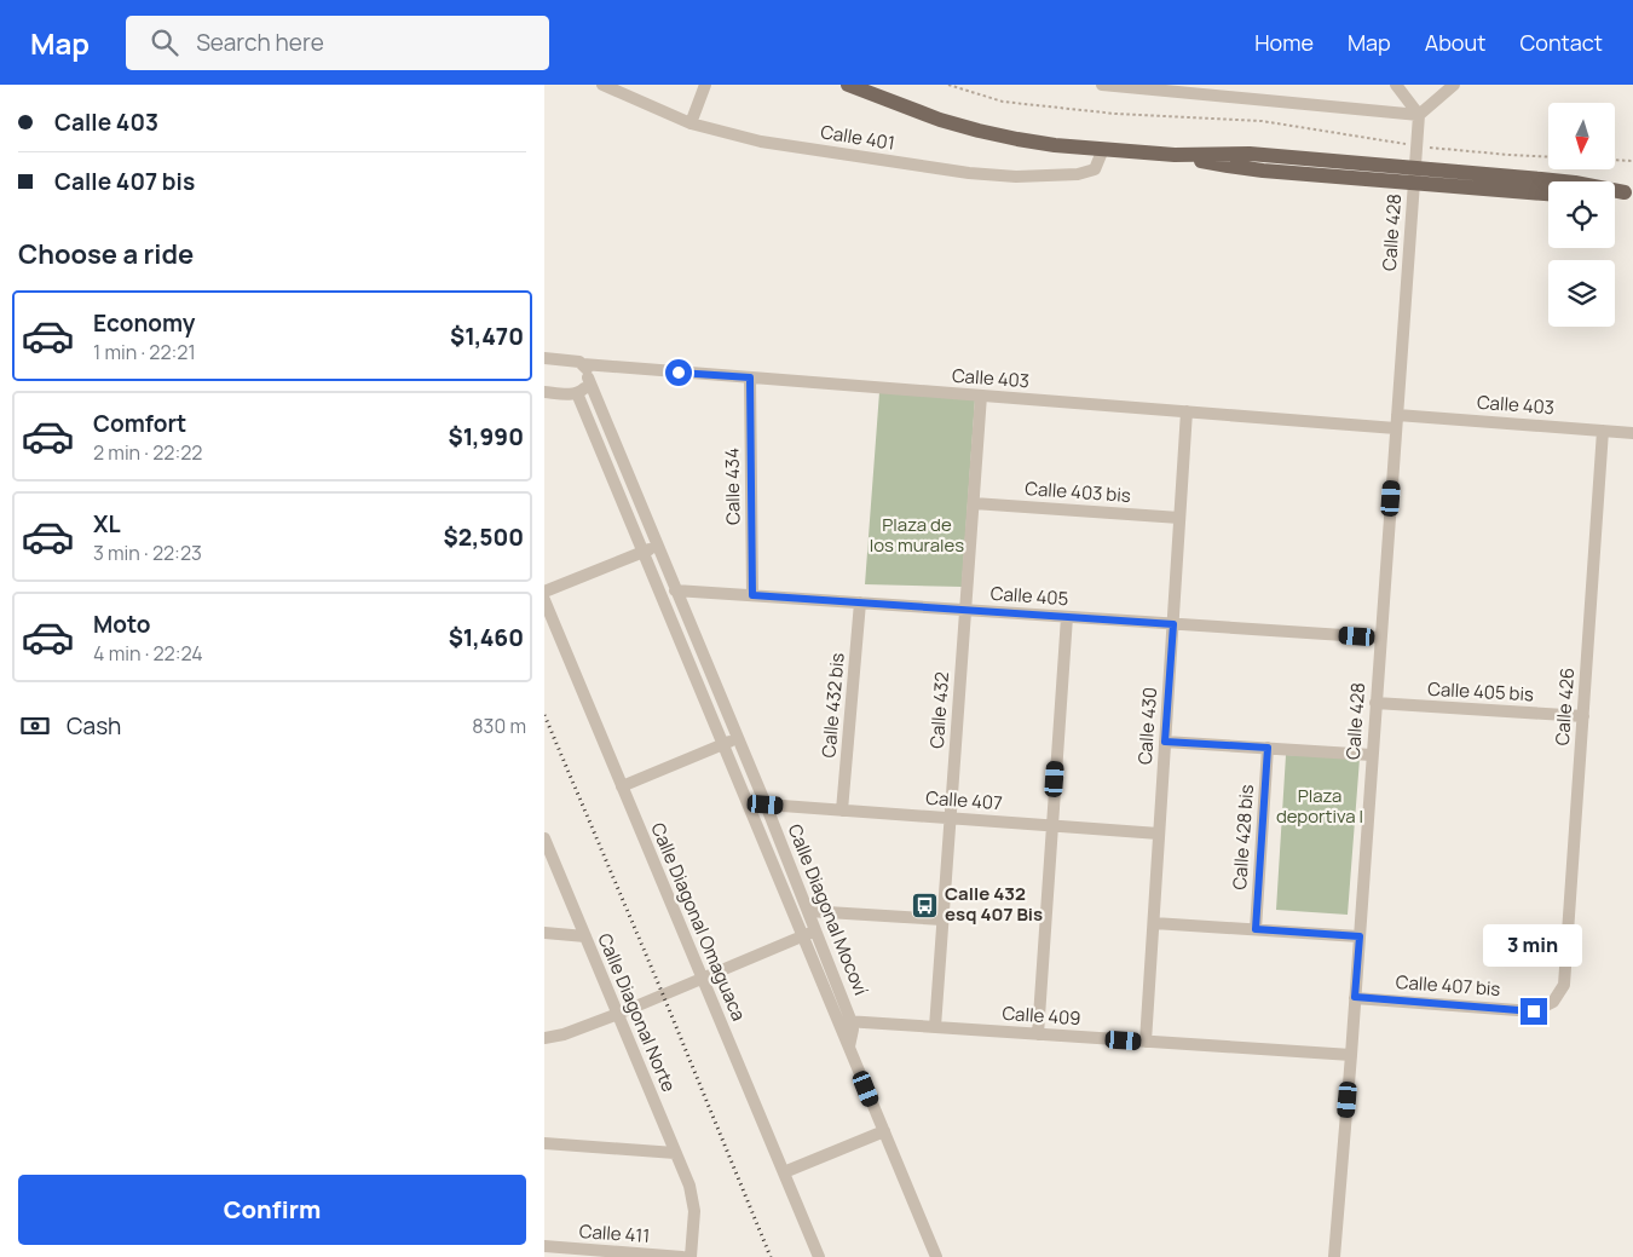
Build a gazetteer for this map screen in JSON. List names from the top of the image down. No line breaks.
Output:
{"streets":{"street":["Calle 401","Calle 428","Calle 403","Calle 434","Calle 403 bis","Calle 405","Calle 405 bis","Calle 432 bis","Calle 426","Calle 432","Calle 430","Calle 407","Calle 428 bis","Calle Diagonal Mocoví","Calle Diagonal Omaguaca","Calle 407 bis","Calle Diagonal Norte","Calle 409","Calle 411"]},"crossings":[["Calle 428","Calle 403"],["Calle 428","Calle 405"],["Calle 428","Calle 405 bis"],["Calle 428","Calle 407 bis"],["Calle 428","Calle 409"],["Calle 403","Calle 434"],["Calle 403","Calle 426"],["Calle 403","Calle 432"],["Calle 403","Calle 430"],["Calle 434","Calle 405"],["Calle 403 bis","Calle 432"],["Calle 403 bis","Calle 430"],["Calle 405","Calle 432 bis"],["Calle 405","Calle 432"],["Calle 405","Calle 430"],["Calle 405","Calle Diagonal Mocoví"],["Calle 405 bis","Calle 426"],["Calle 432 bis","Calle 407"],["Calle 426","Calle 407 bis"],["Calle 432","Calle 407"],["Calle 432","Calle 409"],["Calle 430","Calle 407"],["Calle 430","Calle 409"],["Calle 407","Calle Diagonal Mocoví"],["Calle Diagonal Mocoví","Calle 409"]],"parks":["Plaza de los murales","Plaza deportiva I"],"places":{"bus stop":["Calle 432 esq 407 Bis"]},"north":"bottom","page":{"header":"Map","search":"Search here","nav":["Home","Map","About","Contact"],"banner":["Calle 403","Calle 407 bis"],"heading":"Choose a ride","list":[{"name":"Economy","note":"1 min · 22:21","value":"$1,470"},{"name":"Comfort","note":"2 min · 22:22","value":"$1,990"},{"name":"XL","note":"3 min · 22:23","value":"$2,500"},{"name":"Moto","note":"4 min · 22:24","value":"$1,460"}],"pay":["Cash","830 m"],"bubble":"3 min","buttons":"Confirm"}}
